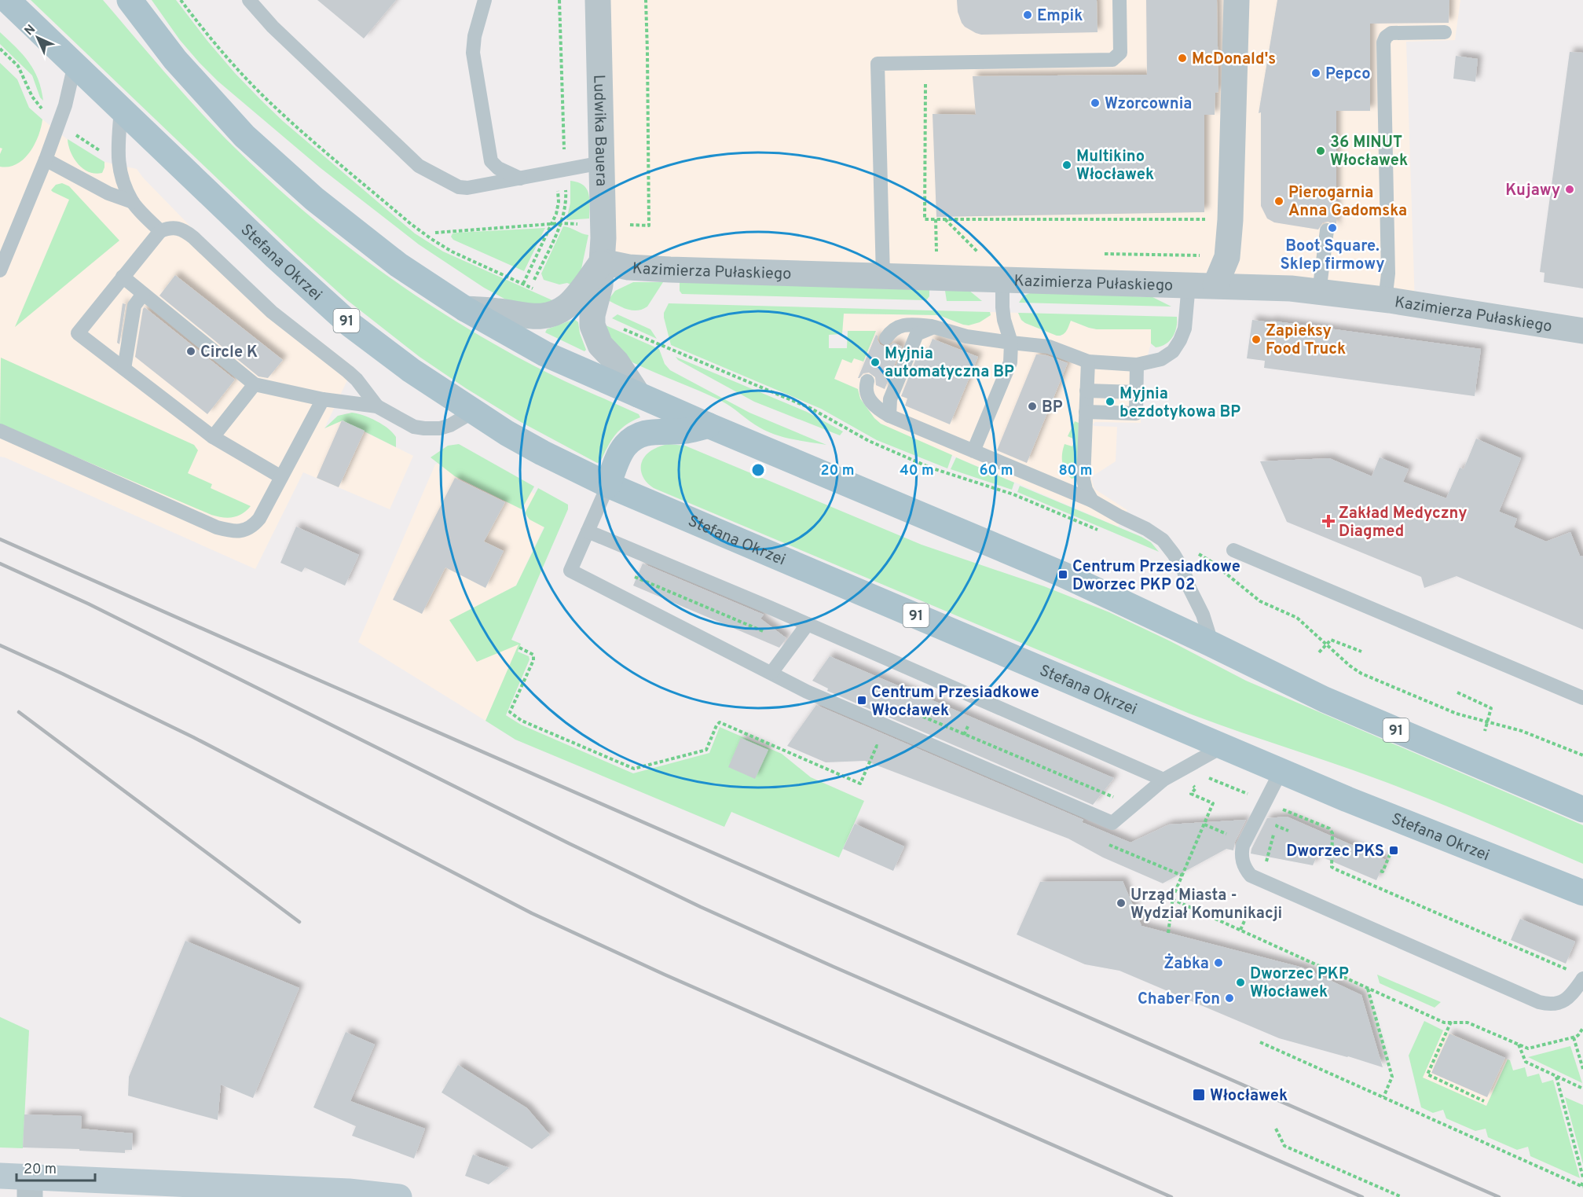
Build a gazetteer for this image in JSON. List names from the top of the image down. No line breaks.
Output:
{"streets":{"main road":["Stefana Okrzei","91"],"street":["Ludwika Bauera","Kazimierza Pułaskiego"]},"crossings":[["Ludwika Bauera","Kazimierza Pułaskiego"],["Ludwika Bauera","91"]],"places":{"other":["Empik","McDonald's","Pepco","Wzorcownia","36 MINUT Włocławek","Multikino Włocławek","Kujawy","Pierogarnia Anna Gadomska","Boot Square. Sklep firmowy","Zapieksy Food Truck","Circle K","Myjnia automatyczna BP","Myjnia bezdotykowa BP","BP","Urząd Miasta - Wydział Komunikacji","Żabka","Dworzec PKP Włocławek","Chaber Fon"],"health":["Zakład Medyczny Diagmed"],"transit":["Centrum Przesiadkowe Dworzec PKP 02","Centrum Przesiadkowe Włocławek","Dworzec PKS","Włocławek"]},"scale_bar":"20 m","north":"top left","rings":["20 m","40 m","60 m","80 m"]}
